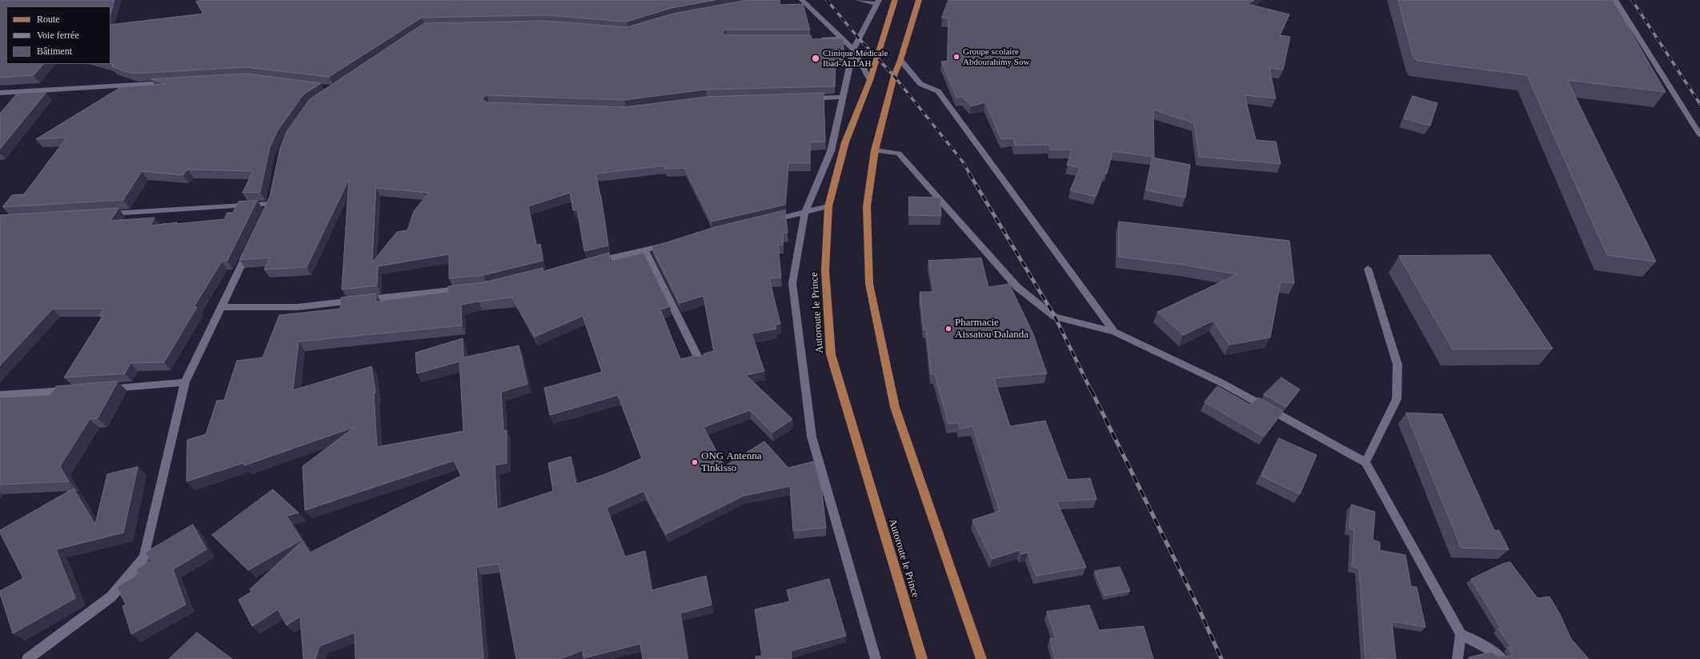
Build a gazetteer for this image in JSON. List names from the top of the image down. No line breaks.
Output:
{"streets":{"main road":["Autoroute le Prince"]},"places":["Groupe scolaire Abdourahimy Sow","Clinique Médicale Ibad-ALLAH","Pharmacie Aissatou Dalanda","ONG Antenna Tinkisso"],"legend":["Route","Voie ferrée","Bâtiment"]}
